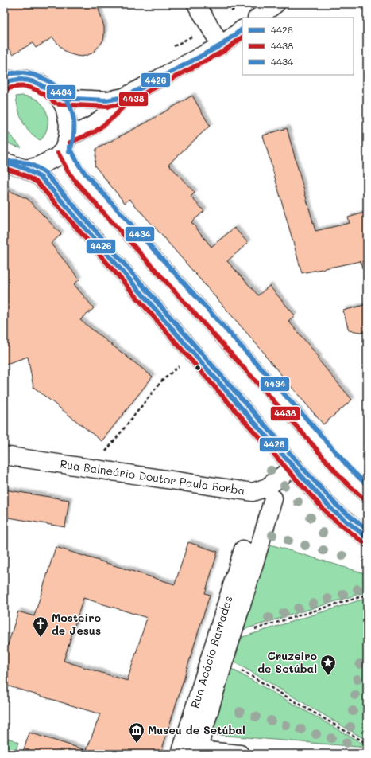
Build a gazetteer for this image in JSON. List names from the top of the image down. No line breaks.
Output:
{"streets":{"main road":["Rua Balneário Doutor Paula Borba","Rua Acácio Barradas"]},"places":{"church":["Mosteiro de Jesus"],"place":["Cruzeiro de Setúbal"],"museum":["Museu de Setúbal"]},"lines":["transit line 4426","transit line 4438","transit line 4434"],"legend":["4426","4438","4434"]}
